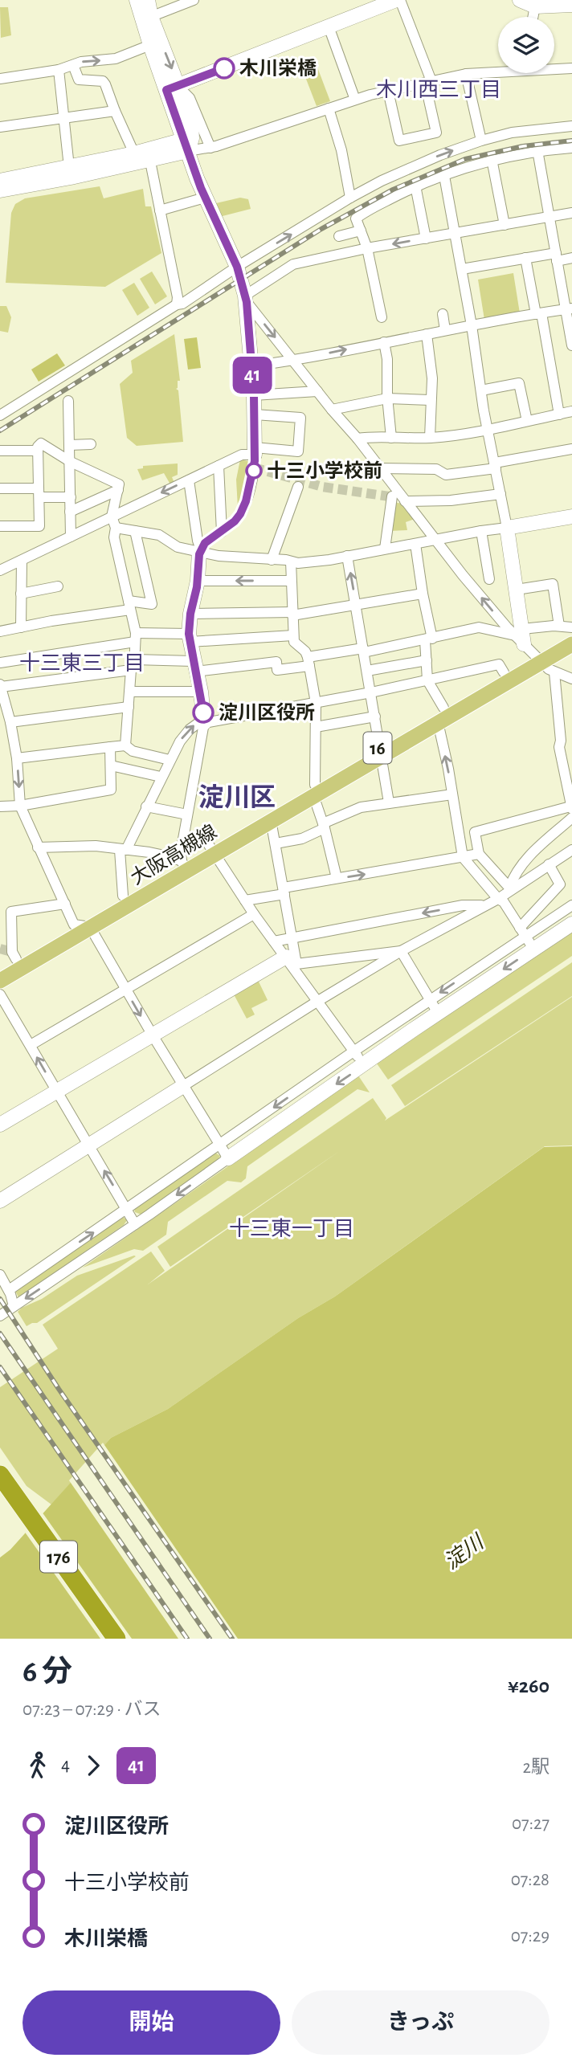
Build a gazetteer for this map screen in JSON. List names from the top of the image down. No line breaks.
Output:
{"streets":{"highway":["176"],"main road":["16","大阪高槻線"]},"districts":["木川西三丁目","十三東三丁目","淀川区","十三東一丁目"],"water":["淀川"],"places":["木川栄橋","十三小学校前","淀川区役所"],"lines":["bus line 41"],"page":{"on_map":"41","heading":["6 分","07:23 – 07:29 · バス","¥260"],"legs":["4","41","2駅"],"list":[{"name":"淀川区役所","value":"07:27"},{"name":"十三小学校前","value":"07:28"},{"name":"木川栄橋","value":"07:29"}],"buttons":["開始","きっぷ"]}}
